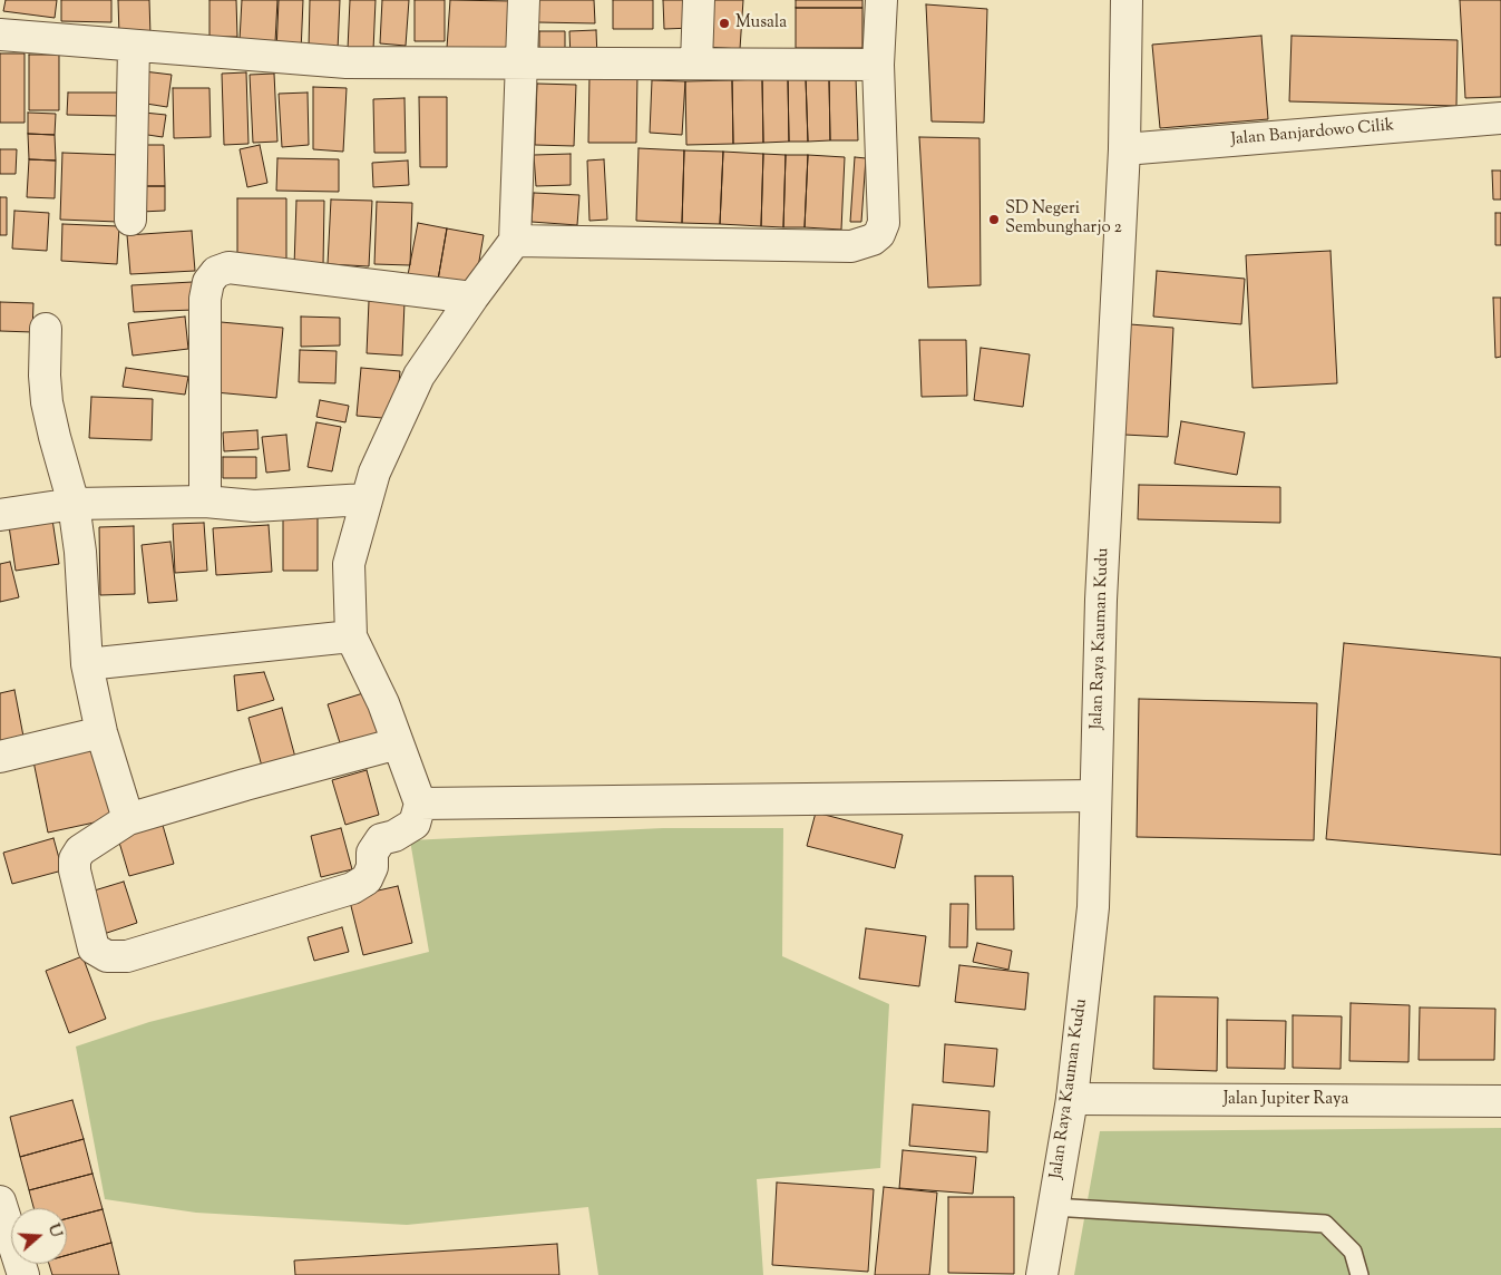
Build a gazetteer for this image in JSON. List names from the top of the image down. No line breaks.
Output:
{"streets":{"street":["Jalan Banjardowo Cilik","Jalan Raya Kauman Kudu","Jalan Jupiter Raya"]},"crossings":[["Jalan Banjardowo Cilik","Jalan Raya Kauman Kudu"],["Jalan Raya Kauman Kudu","Jalan Jupiter Raya"]],"places":["Musala","SD Negeri Sembungharjo 2"],"north":"right"}
